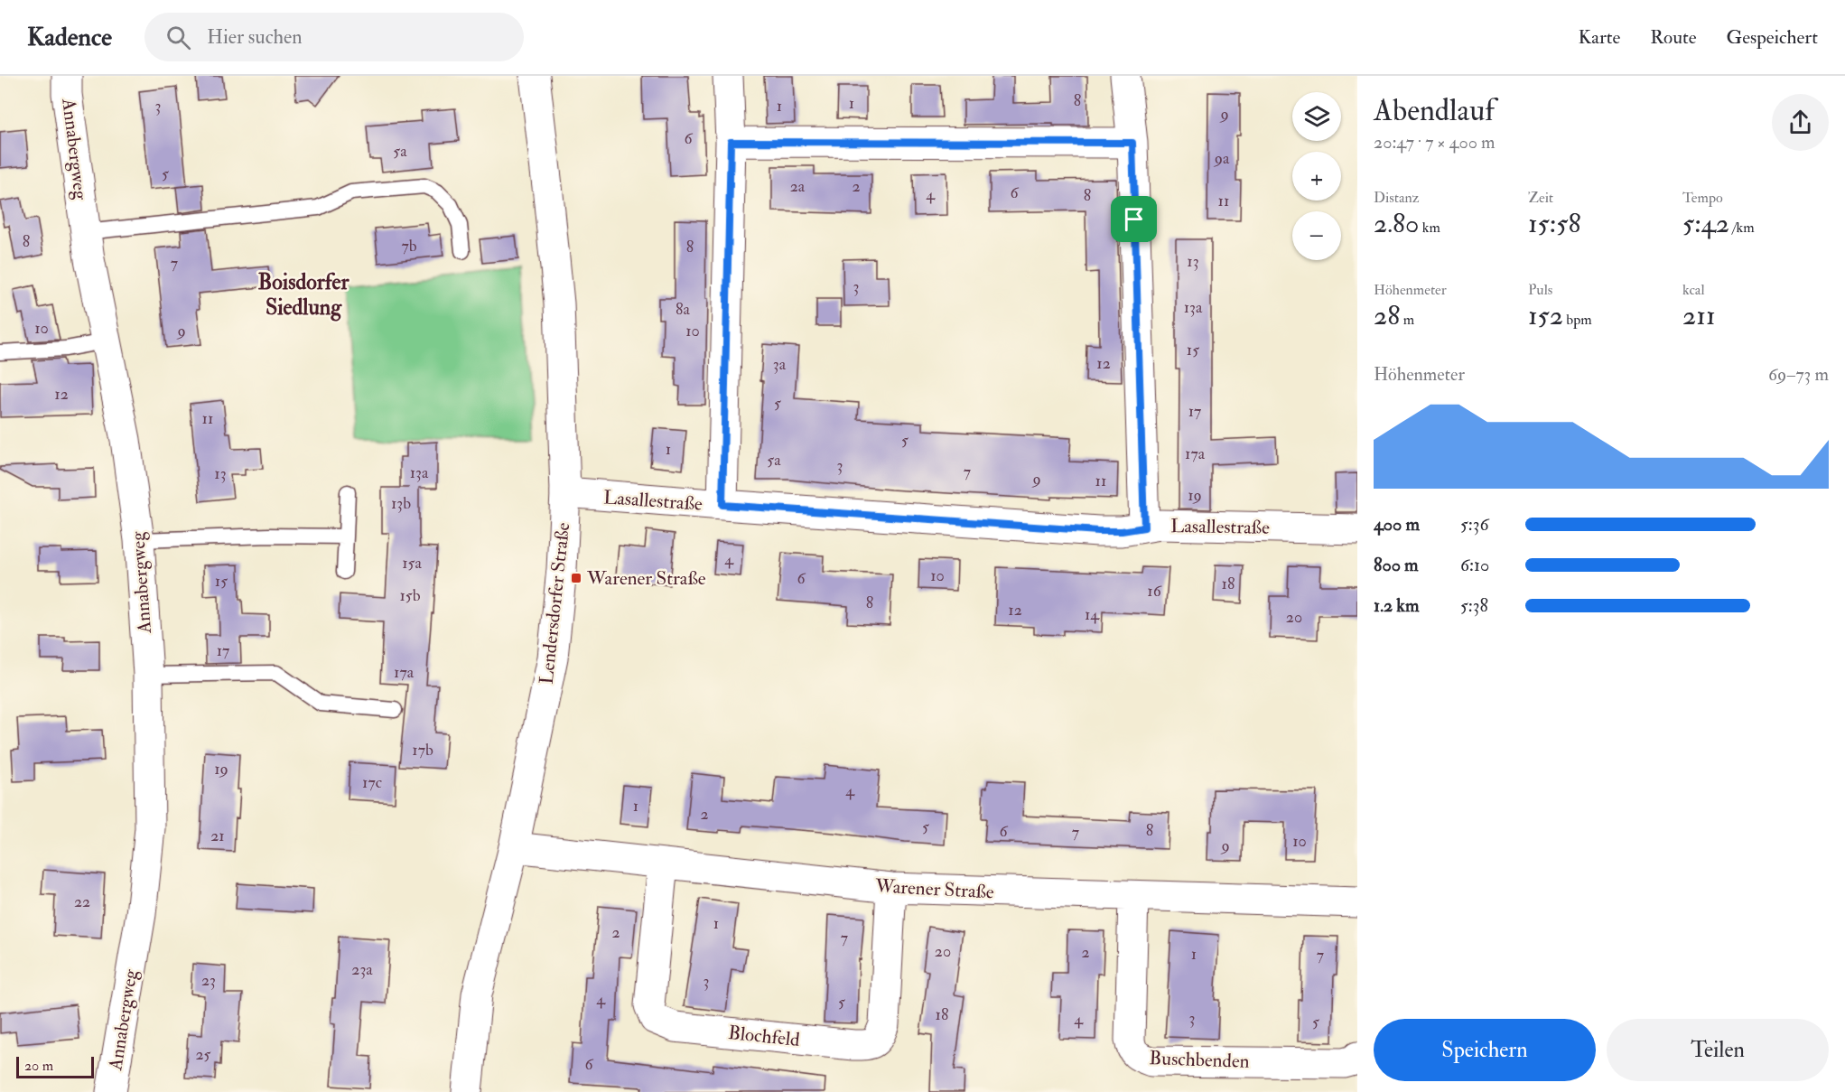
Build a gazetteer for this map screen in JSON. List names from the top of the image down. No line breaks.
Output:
{"streets":{"street":["Annabergweg","Lasallestraße","Lendersdorfer Straße","Warener Straße","Blochfeld","Buschbenden"]},"crossings":[["Lasallestraße","Lendersdorfer Straße"],["Lendersdorfer Straße","Warener Straße"],["Warener Straße","Blochfeld"],["Warener Straße","Buschbenden"]],"districts":["Boisdorfer Siedlung"],"places":{"transit":["Warener Straße"]},"house_numbers":["8","1","3","1","9","6","5a","9a","5","2a","2","6","4","8","11","8","7b","8","13","7","3","13a","8a","10","9","10","15","12","3a","12","5","17","11","5","1","17a","5a","3","7","13a","13","9","11","19","13b","4","15a","10","6","15","18","16","15b","8","12","14","20","17","17a","17b","19","17c","4","1","2","5","8","6","7","21","10","9","22","1","2","7","20","2","1","7","23a","23","3","4","5","18","3","4","5","25","6"],"scale_bar":"20 m","page":{"header":"Kadence","search":"Hier suchen","nav":["Karte","Route","Gespeichert"],"heading":["Abendlauf","20:47 · 7 × 400 m"],"map_buttons":["+","−"],"stats":[["Distanz","2.80 km"],["Zeit","15:58"],["Tempo","5:42 /km"],["Höhenmeter","28 m"],["Puls","152 bpm"],["kcal","211"]],"chart":["Höhenmeter","69–73 m"],"list":[{"name":"400 m","note":"5:36"},{"name":"800 m","note":"6:10"},{"name":"1.2 km","note":"5:38"}],"buttons":["Speichern","Teilen"],"scale":"20 m"}}
